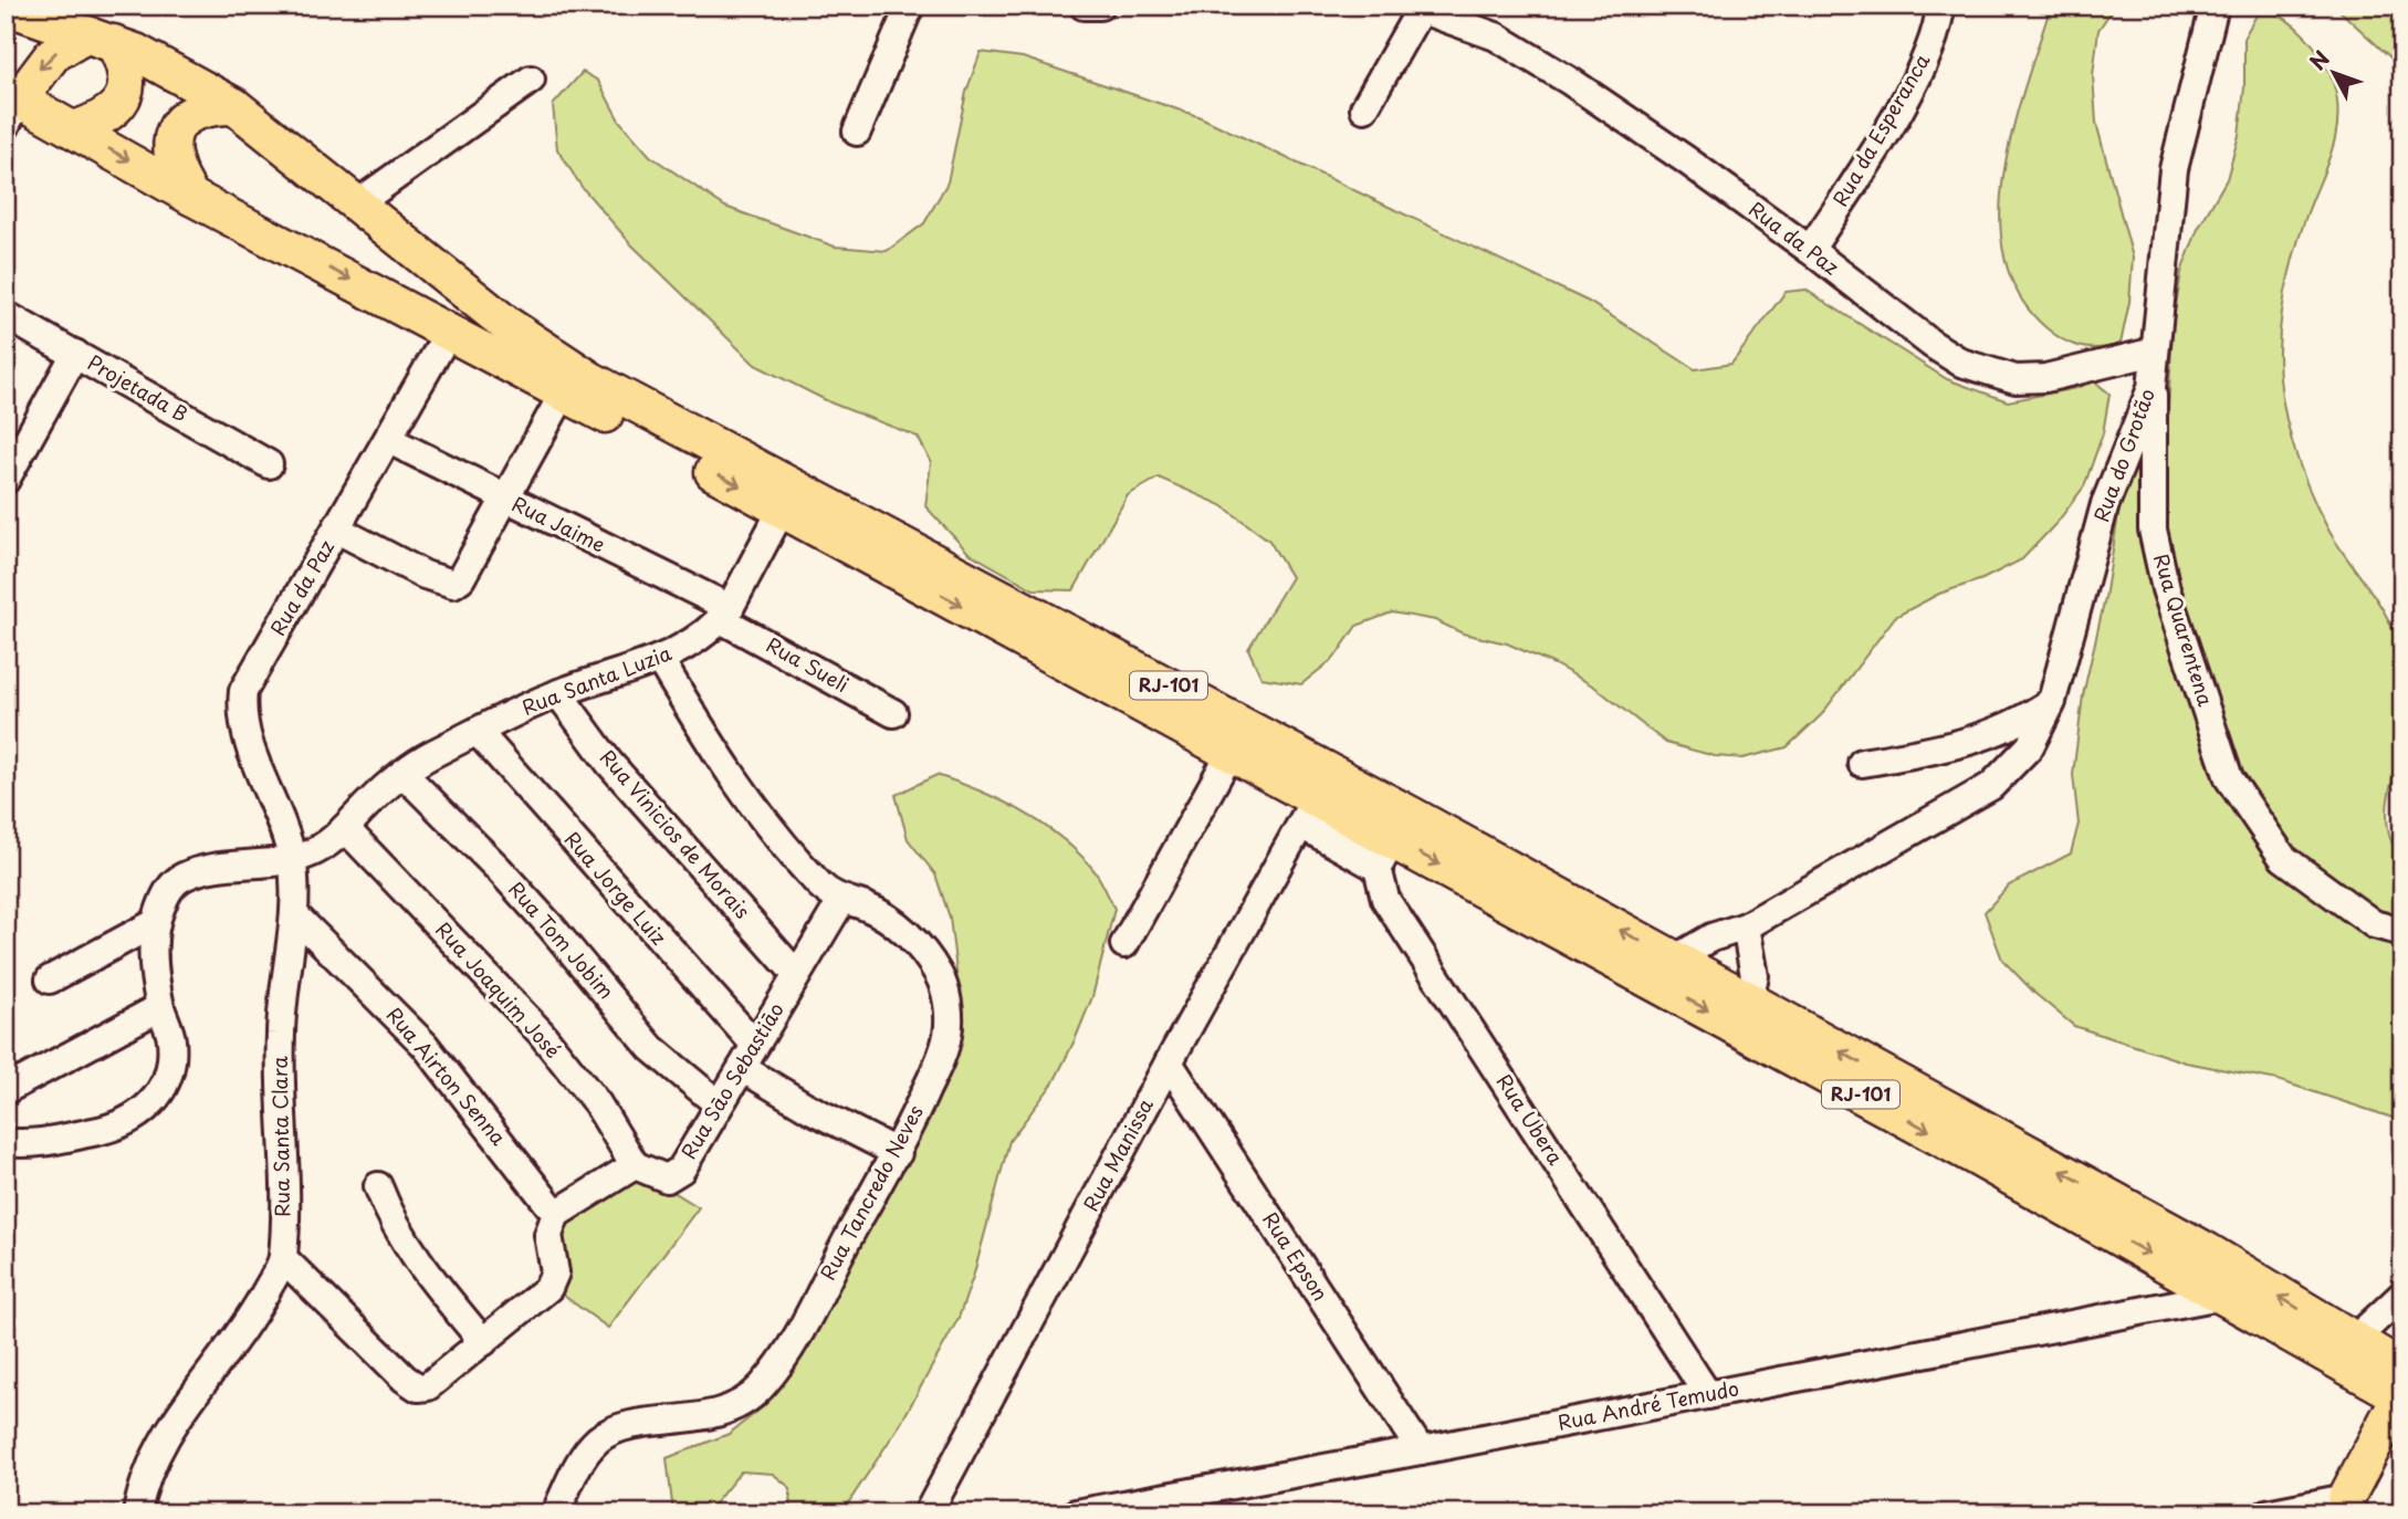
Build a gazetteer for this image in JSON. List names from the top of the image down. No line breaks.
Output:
{"streets":{"main road":["RJ-101"],"street":["Rua da Esperanca","Rua da Paz","Projetada B","Rua do Grotão","Rua Jaime","Rua Quarentena","Rua Sueli","Rua Santa Luzia","Rua Vinicios de Morais","Rua Jorge Luiz","Rua Tom Jobim","Rua Joaquim José","Rua Airton Senna","Rua Sāo Sebastiāo","Rua Ubera","Rua Santa Clara","Rua Manissa","Rua Tancredo Neves","Rua Epson","Rua André Temudo"]},"crossings":[["Rua da Esperanca","Rua da Paz"],["Rua da Paz","Rua do Grotão"],["Rua da Paz","Rua Jaime"],["Rua da Paz","Rua Santa Luzia"],["Rua da Paz","RJ-101"],["Rua da Paz","Rua Santa Clara"],["Rua do Grotão","Rua Quarentena"],["Rua do Grotão","RJ-101"],["Rua Jaime","Rua Sueli"],["Rua Jaime","Rua Santa Luzia"],["Rua Sueli","Rua Santa Luzia"],["Rua Santa Luzia","RJ-101"],["Rua Santa Luzia","Rua Vinicios de Morais"],["Rua Santa Luzia","Rua Jorge Luiz"],["Rua Santa Luzia","Rua Tom Jobim"],["Rua Santa Luzia","Rua Joaquim José"],["Rua Santa Luzia","Rua Santa Clara"],["Rua Santa Luzia","Rua Tancredo Neves"],["RJ-101","Rua Ubera"],["RJ-101","Rua Manissa"],["RJ-101","Rua André Temudo"],["Rua Vinicios de Morais","Rua Sāo Sebastiāo"],["Rua Jorge Luiz","Rua Sāo Sebastiāo"],["Rua Jorge Luiz","Rua Tancredo Neves"],["Rua Tom Jobim","Rua Sāo Sebastiāo"],["Rua Joaquim José","Rua Sāo Sebastiāo"],["Rua Airton Senna","Rua Santa Clara"],["Rua Sāo Sebastiāo","Rua Tancredo Neves"],["Rua Ubera","Rua André Temudo"],["Rua Manissa","Rua Epson"],["Rua Epson","Rua André Temudo"]],"north":"top left"}
